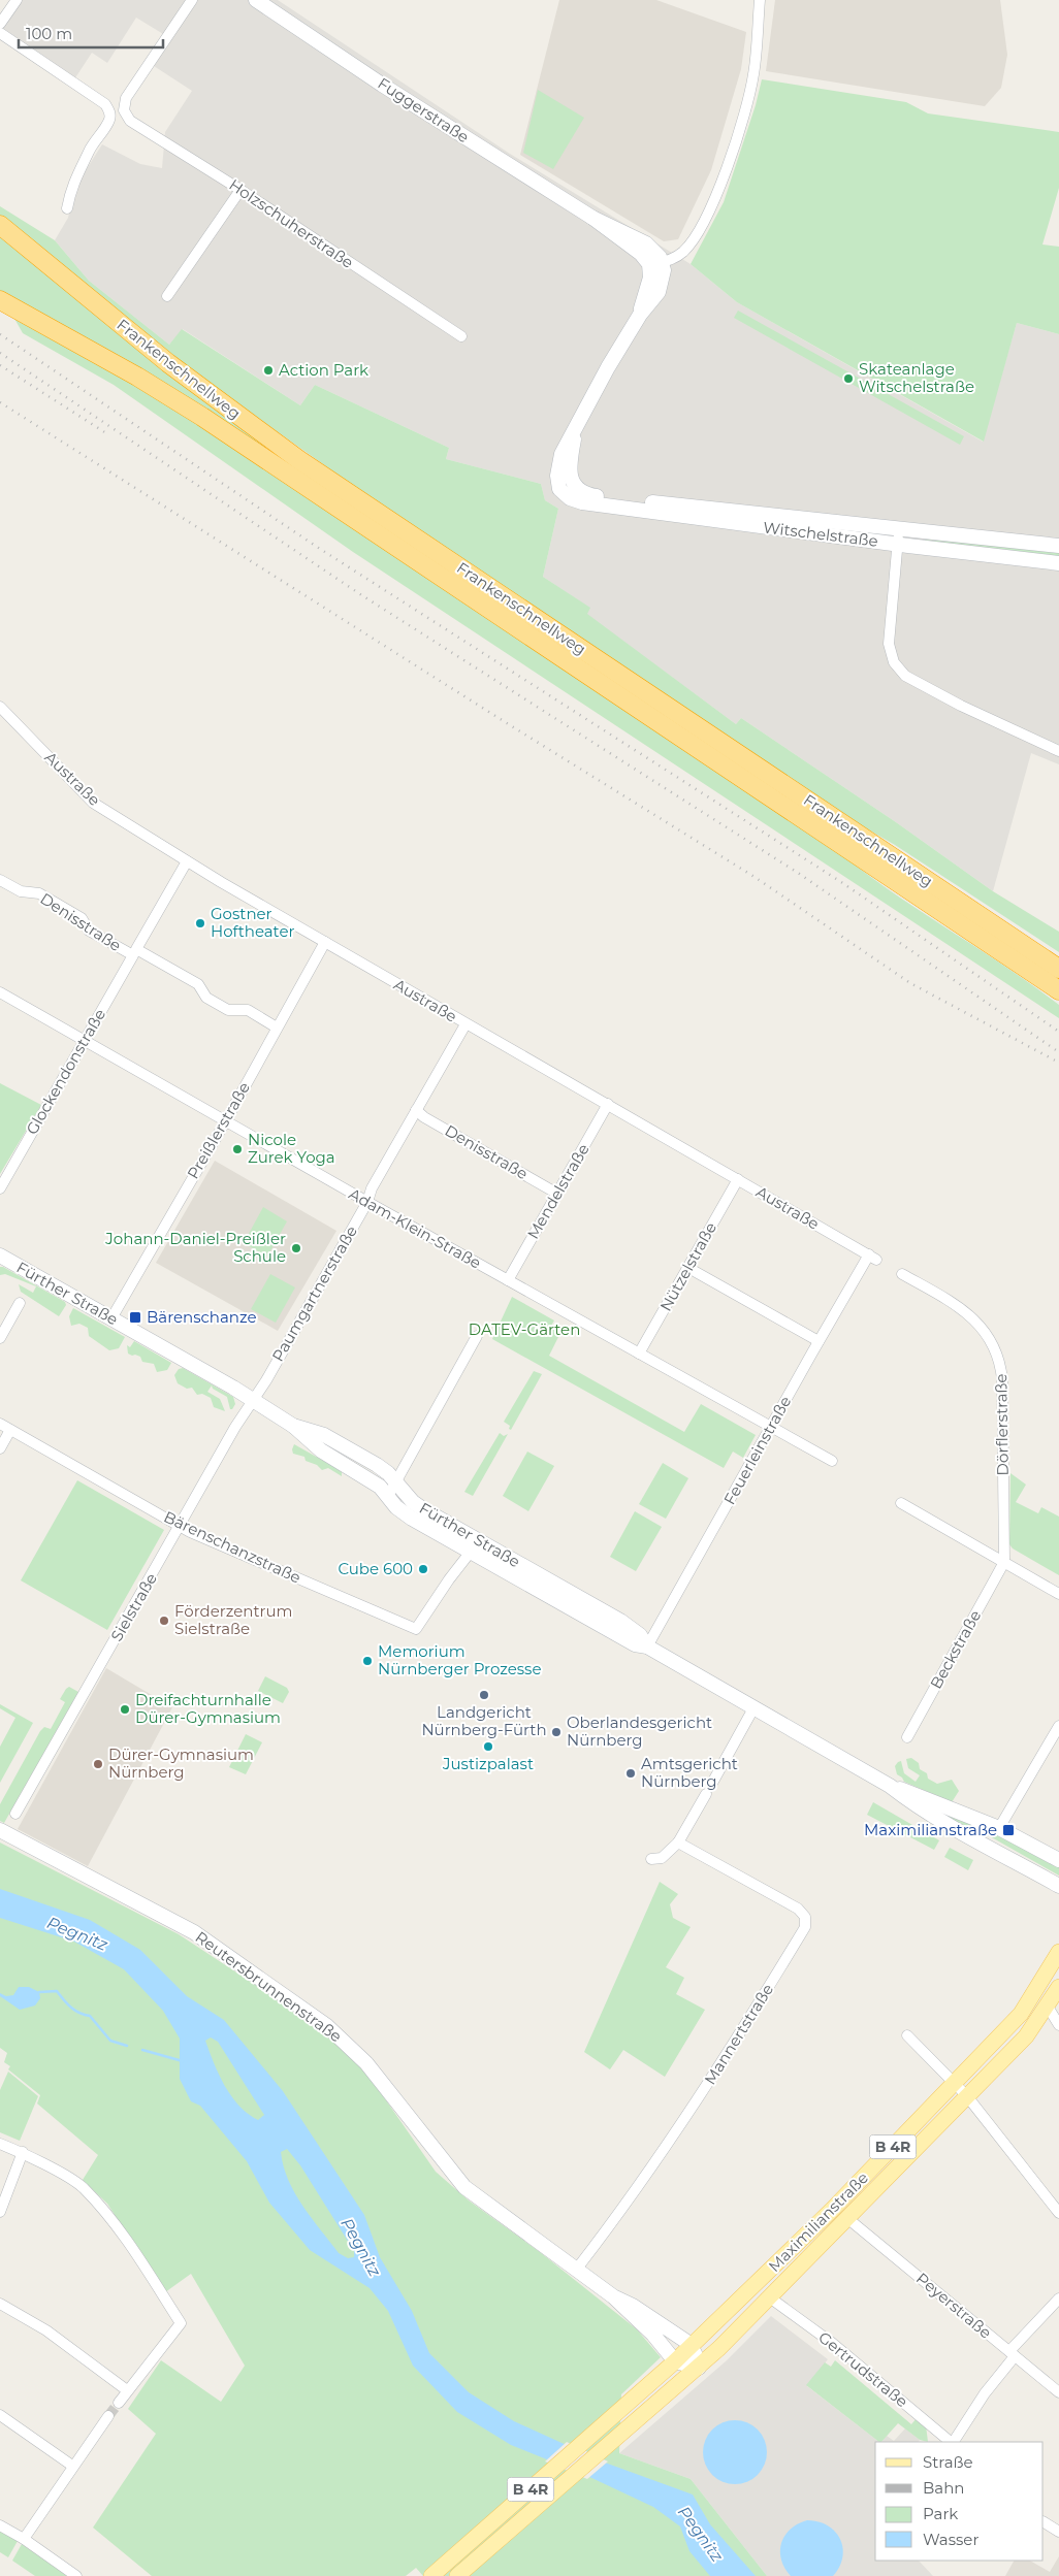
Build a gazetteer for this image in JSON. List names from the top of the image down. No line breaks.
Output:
{"streets":{"highway":["Frankenschnellweg"],"main road":["B 4R","Maximilianstraße"],"street":["Fuggerstraße","Holzschuherstraße","Witschelstraße","Austraße","Denisstraße","Glockendonstraße","Preißlerstraße","Mendelstraße","Adam-Klein-Straße","Nützelstraße","Fürther Straße","Paumgartnerstraße","Dörflerstraße","Feuerleinstraße","Bärenschanzstraße","Sielstraße","Beckstraße","Reutersbrunnenstraße","Mannertstraße","Peyerstraße","Gertrudstraße"]},"crossings":[["Austraße","Glockendonstraße"],["Austraße","Preißlerstraße"],["Austraße","Mendelstraße"],["Austraße","Nützelstraße"],["Austraße","Paumgartnerstraße"],["Austraße","Feuerleinstraße"],["Denisstraße","Glockendonstraße"],["Denisstraße","Preißlerstraße"],["Denisstraße","Mendelstraße"],["Denisstraße","Paumgartnerstraße"],["Glockendonstraße","Adam-Klein-Straße"],["Preißlerstraße","Adam-Klein-Straße"],["Preißlerstraße","Fürther Straße"],["Mendelstraße","Adam-Klein-Straße"],["Adam-Klein-Straße","Nützelstraße"],["Adam-Klein-Straße","Paumgartnerstraße"],["Adam-Klein-Straße","Feuerleinstraße"],["Fürther Straße","Paumgartnerstraße"],["Fürther Straße","Feuerleinstraße"],["Fürther Straße","Bärenschanzstraße"],["Fürther Straße","Sielstraße"],["Paumgartnerstraße","Sielstraße"],["Dörflerstraße","Beckstraße"],["Bärenschanzstraße","Sielstraße"],["Reutersbrunnenstraße","Mannertstraße"],["Reutersbrunnenstraße","B 4R"],["Reutersbrunnenstraße","Maximilianstraße"],["B 4R","Maximilianstraße"],["Maximilianstraße","Peyerstraße"],["Maximilianstraße","Gertrudstraße"]],"water":["Pegnitz"],"parks":["DATEV-Gärten"],"places":{"other":["Action Park","Skateanlage Witschelstraße","Gostner Hoftheater","Nicole Zurek Yoga","Johann-Daniel-Preißler Schule","Cube 600","Förderzentrum Sielstraße","Memorium Nürnberger Prozesse","Landgericht Nürnberg-Fürth","Dreifachturnhalle Dürer-Gymnasium","Oberlandesgericht Nürnberg","Justizpalast","Dürer-Gymnasium Nürnberg","Amtsgericht Nürnberg"],"transit":["Bärenschanze","Maximilianstraße"]},"legend":["Straße","Bahn","Park","Wasser"],"scale_bar":"100 m"}
